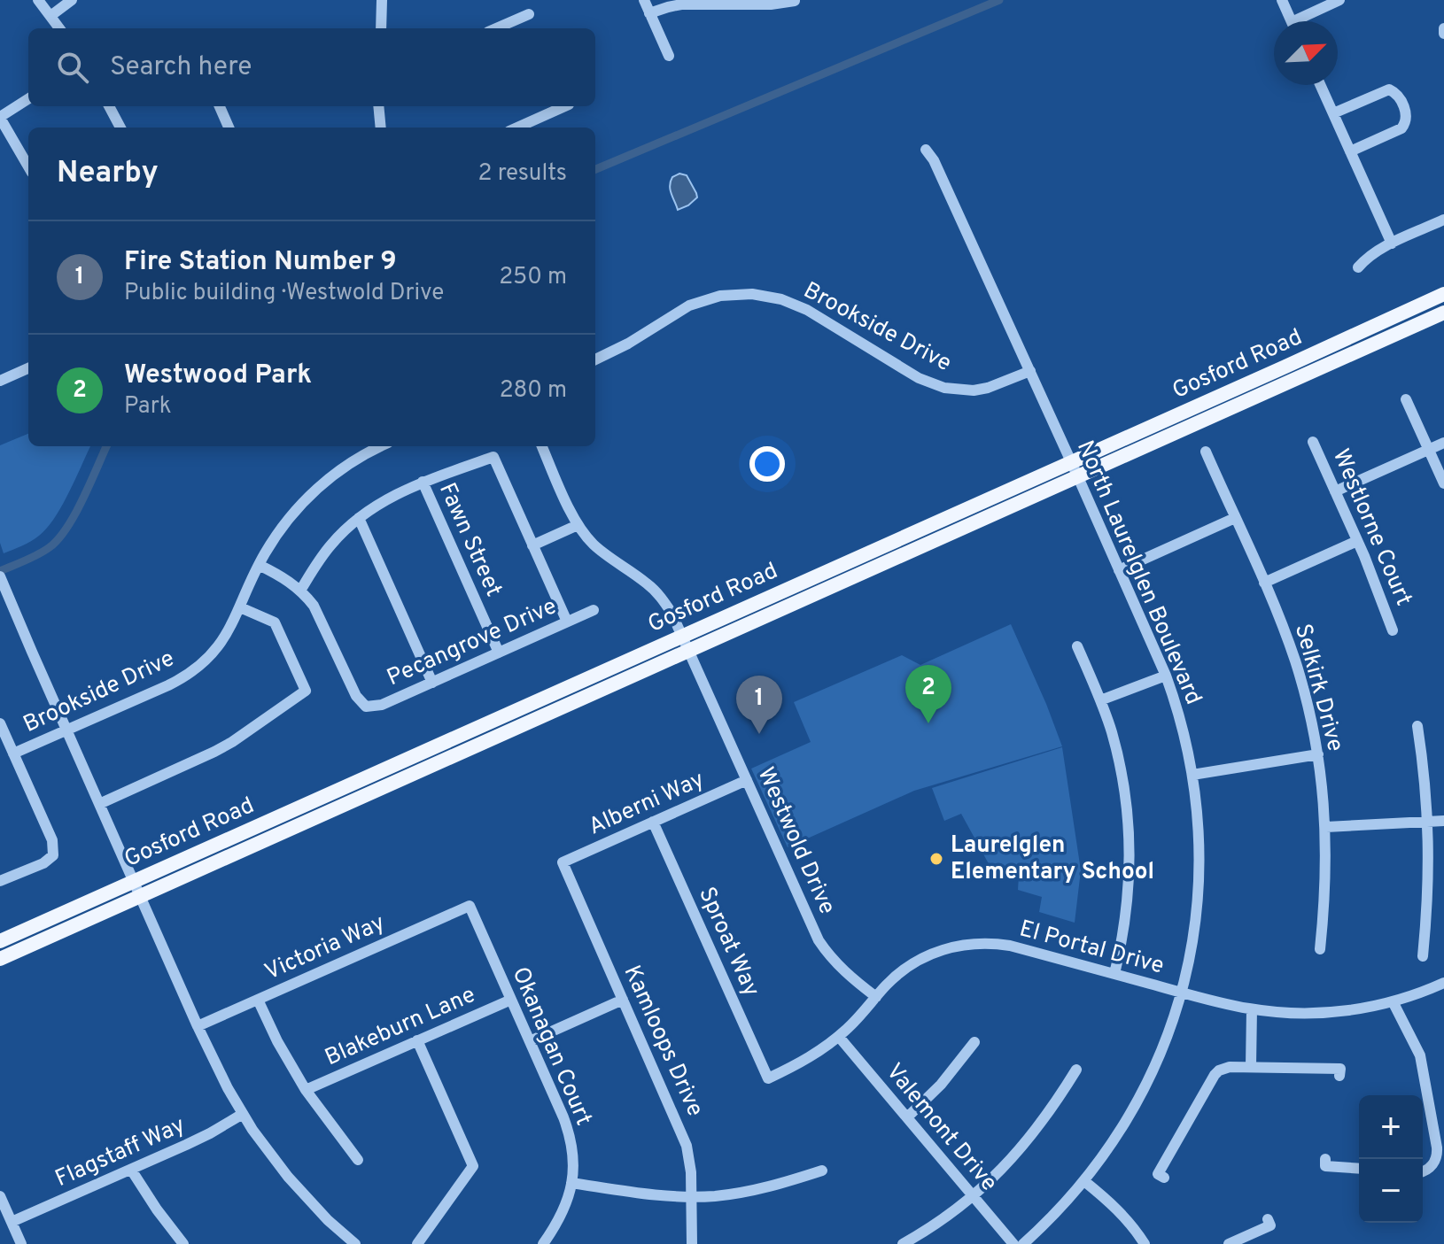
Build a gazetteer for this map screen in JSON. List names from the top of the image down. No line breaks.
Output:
{"streets":{"main road":["Gosford Road"],"street":["Brookside Drive","Westlorne Court","Fawn Street","North Laurelglen Boulevard","Pecangrove Drive","Selkirk Drive","Alberni Way","Westwold Drive","Sproat Way","Victoria Way","El Portal Drive","Blakeburn Lane","Kamloops Drive","Okanagan Court","Valemont Drive","Flagstaff Way"]},"crossings":[["Brookside Drive","North Laurelglen Boulevard"],["Gosford Road","North Laurelglen Boulevard"],["Gosford Road","Westwold Drive"],["Fawn Street","Pecangrove Drive"],["North Laurelglen Boulevard","El Portal Drive"],["Alberni Way","Westwold Drive"],["Alberni Way","Sproat Way"],["Alberni Way","Kamloops Drive"],["Westwold Drive","El Portal Drive"],["Sproat Way","El Portal Drive"],["Victoria Way","Okanagan Court"],["El Portal Drive","Valemont Drive"],["Blakeburn Lane","Okanagan Court"]],"places":["Laurelglen Elementary School"],"north":"top right","page":{"search":"Search here","heading":["Nearby","2 results"],"list":[{"mark":"1","name":"Fire Station Number 9","note":"Public building · Westwold Drive","value":"250 m"},{"mark":"2","name":"Westwood Park","note":"Park","value":"280 m"}],"pins":["2","1"],"map_buttons":["+","−"]}}
